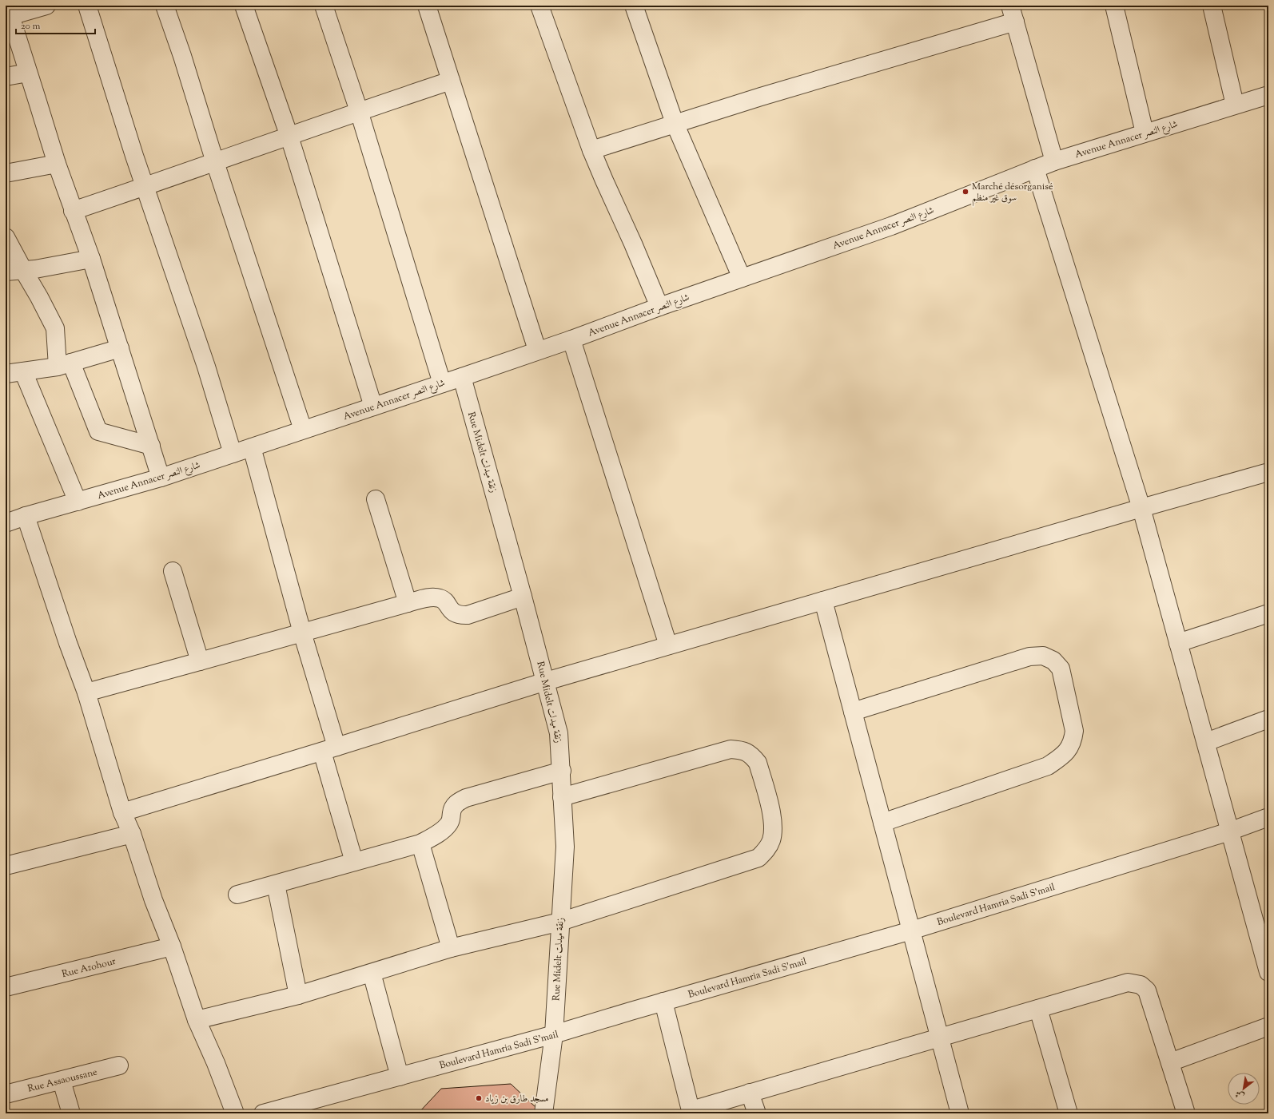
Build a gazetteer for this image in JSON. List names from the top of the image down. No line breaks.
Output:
{"streets":{"street":["Avenue Annacer شارع النصر","Rue Midelt زنقة ميدلت","Boulevard Hamria Sadi S'mail","Rue Azohour","Rue Assaoussane"]},"crossings":[["Avenue Annacer شارع النصر","Rue Midelt زنقة ميدلت"],["Rue Midelt زنقة ميدلت","Boulevard Hamria Sadi S'mail"]],"places":["Marché désorganisé سوق غير منظم","مسجد طارق بن زياد"],"scale_bar":"20 m","north":"bottom left"}
